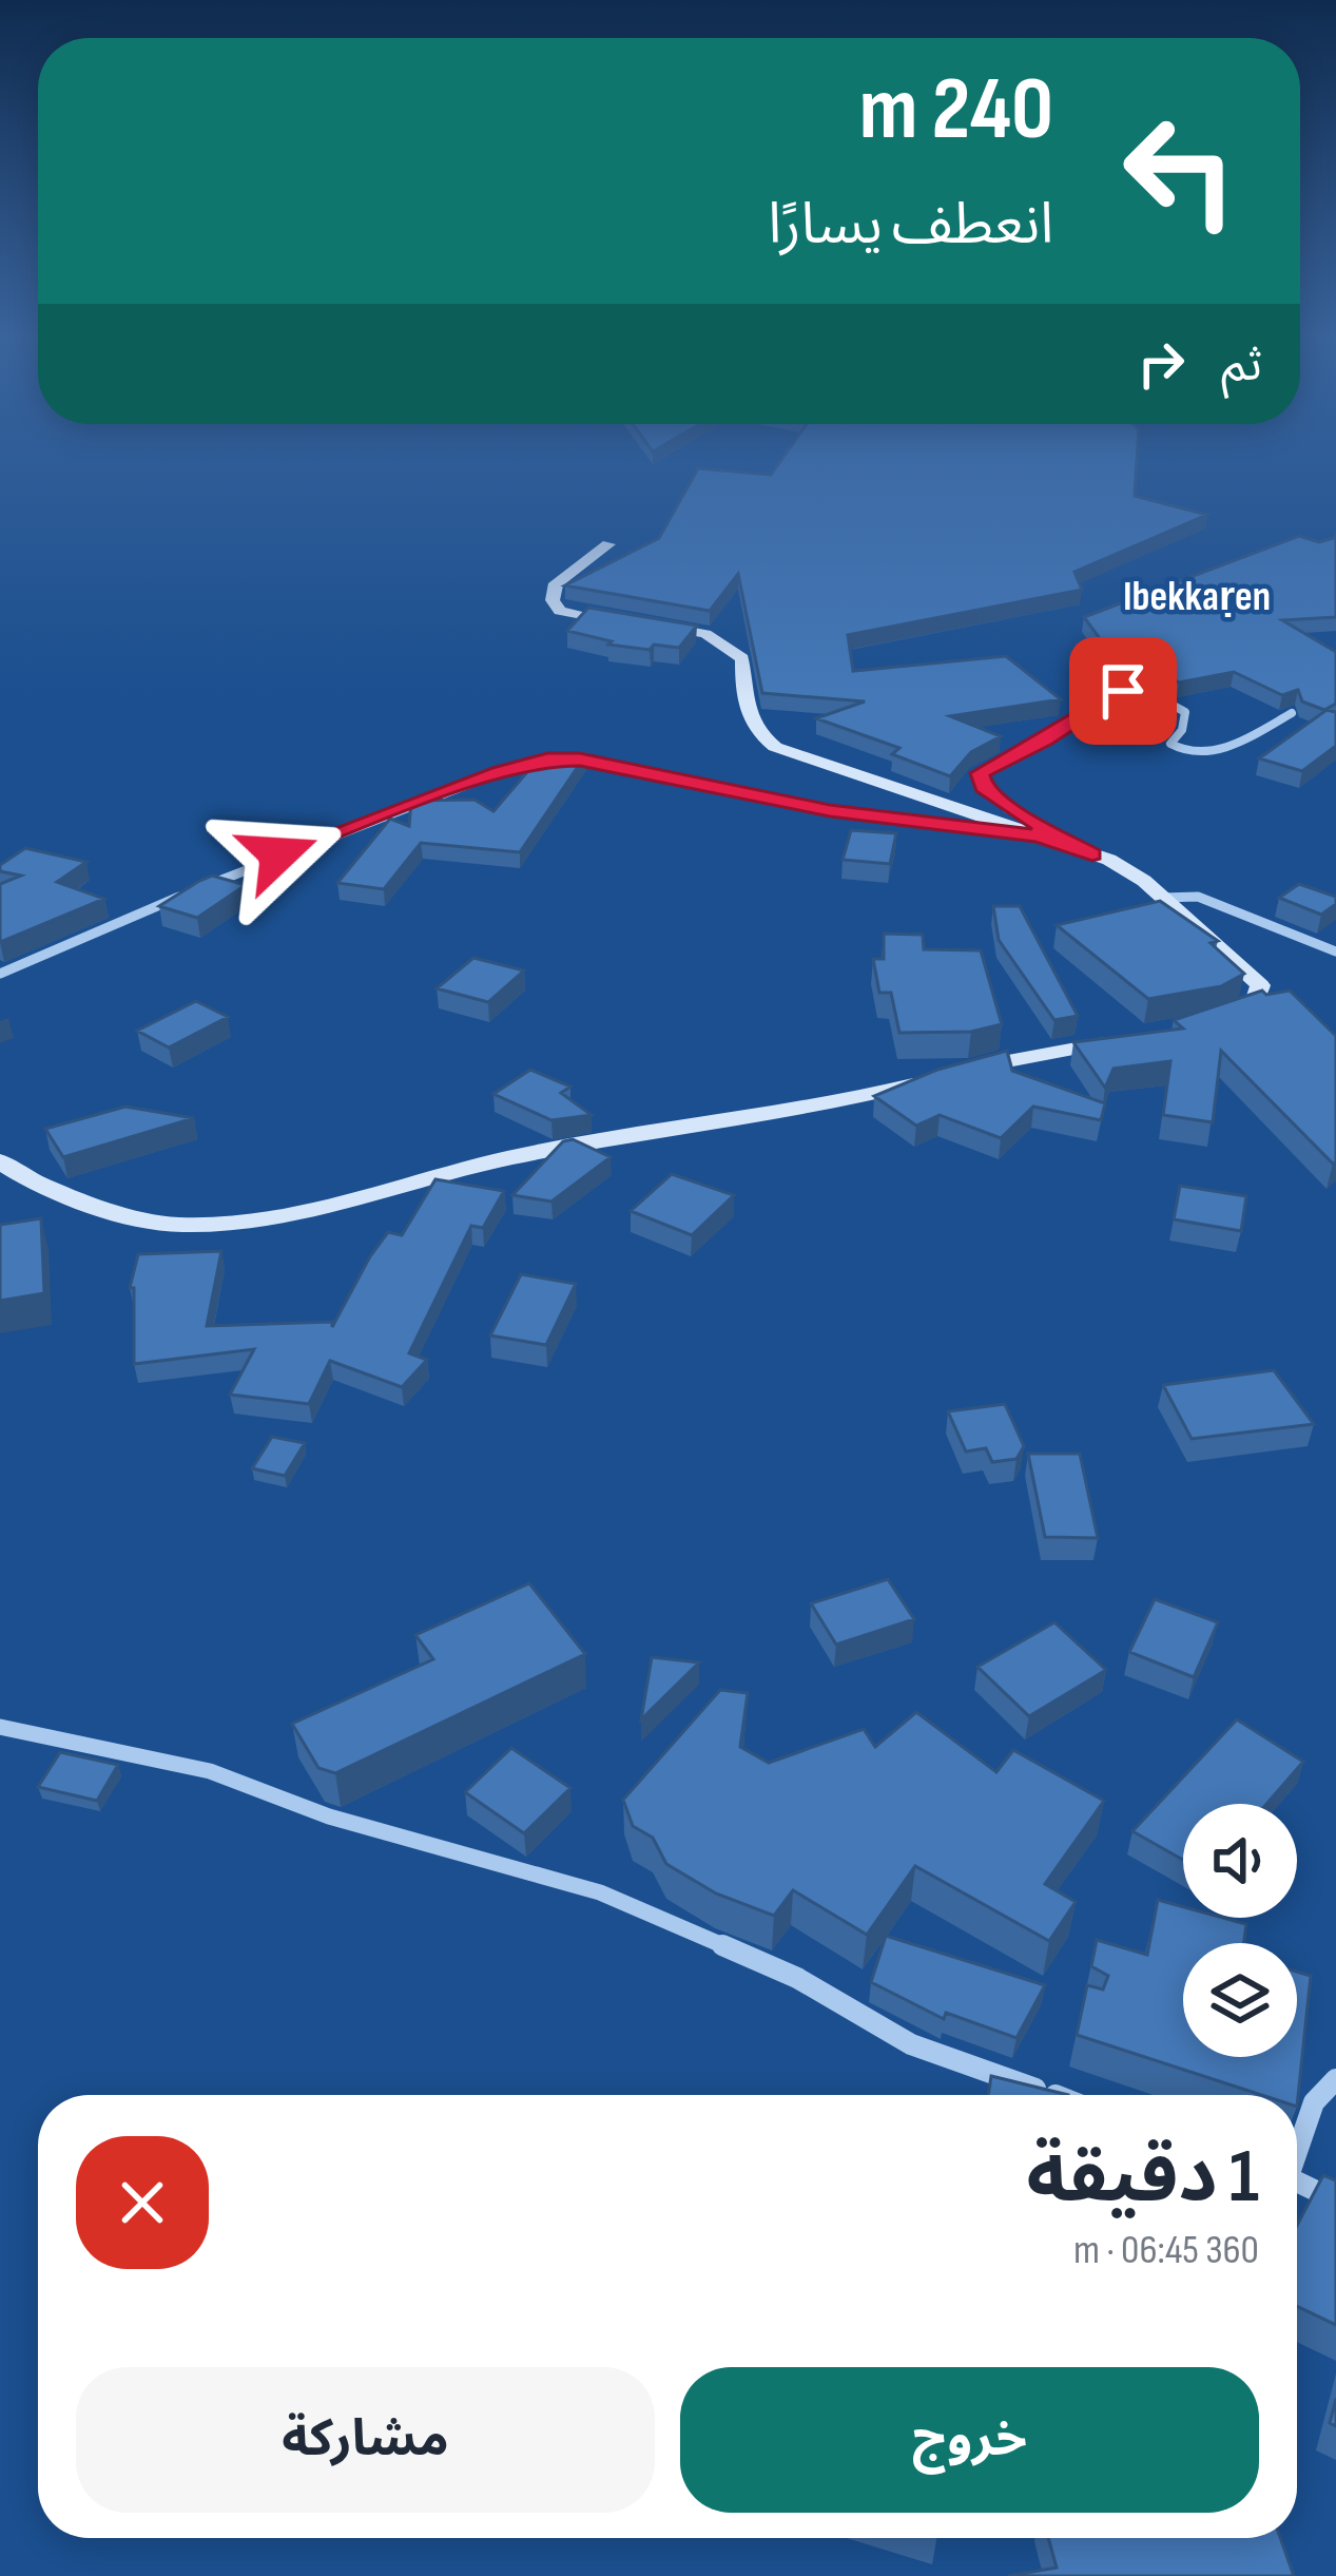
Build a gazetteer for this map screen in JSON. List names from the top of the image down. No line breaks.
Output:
{"districts":["Ibekkaṛen"],"page":{"turn":["240 m","انعطف يسارًا"],"then":"ثم","heading":["1 دقيقة","360 m · 06:45"],"buttons":["خروج","مشاركة"]}}
